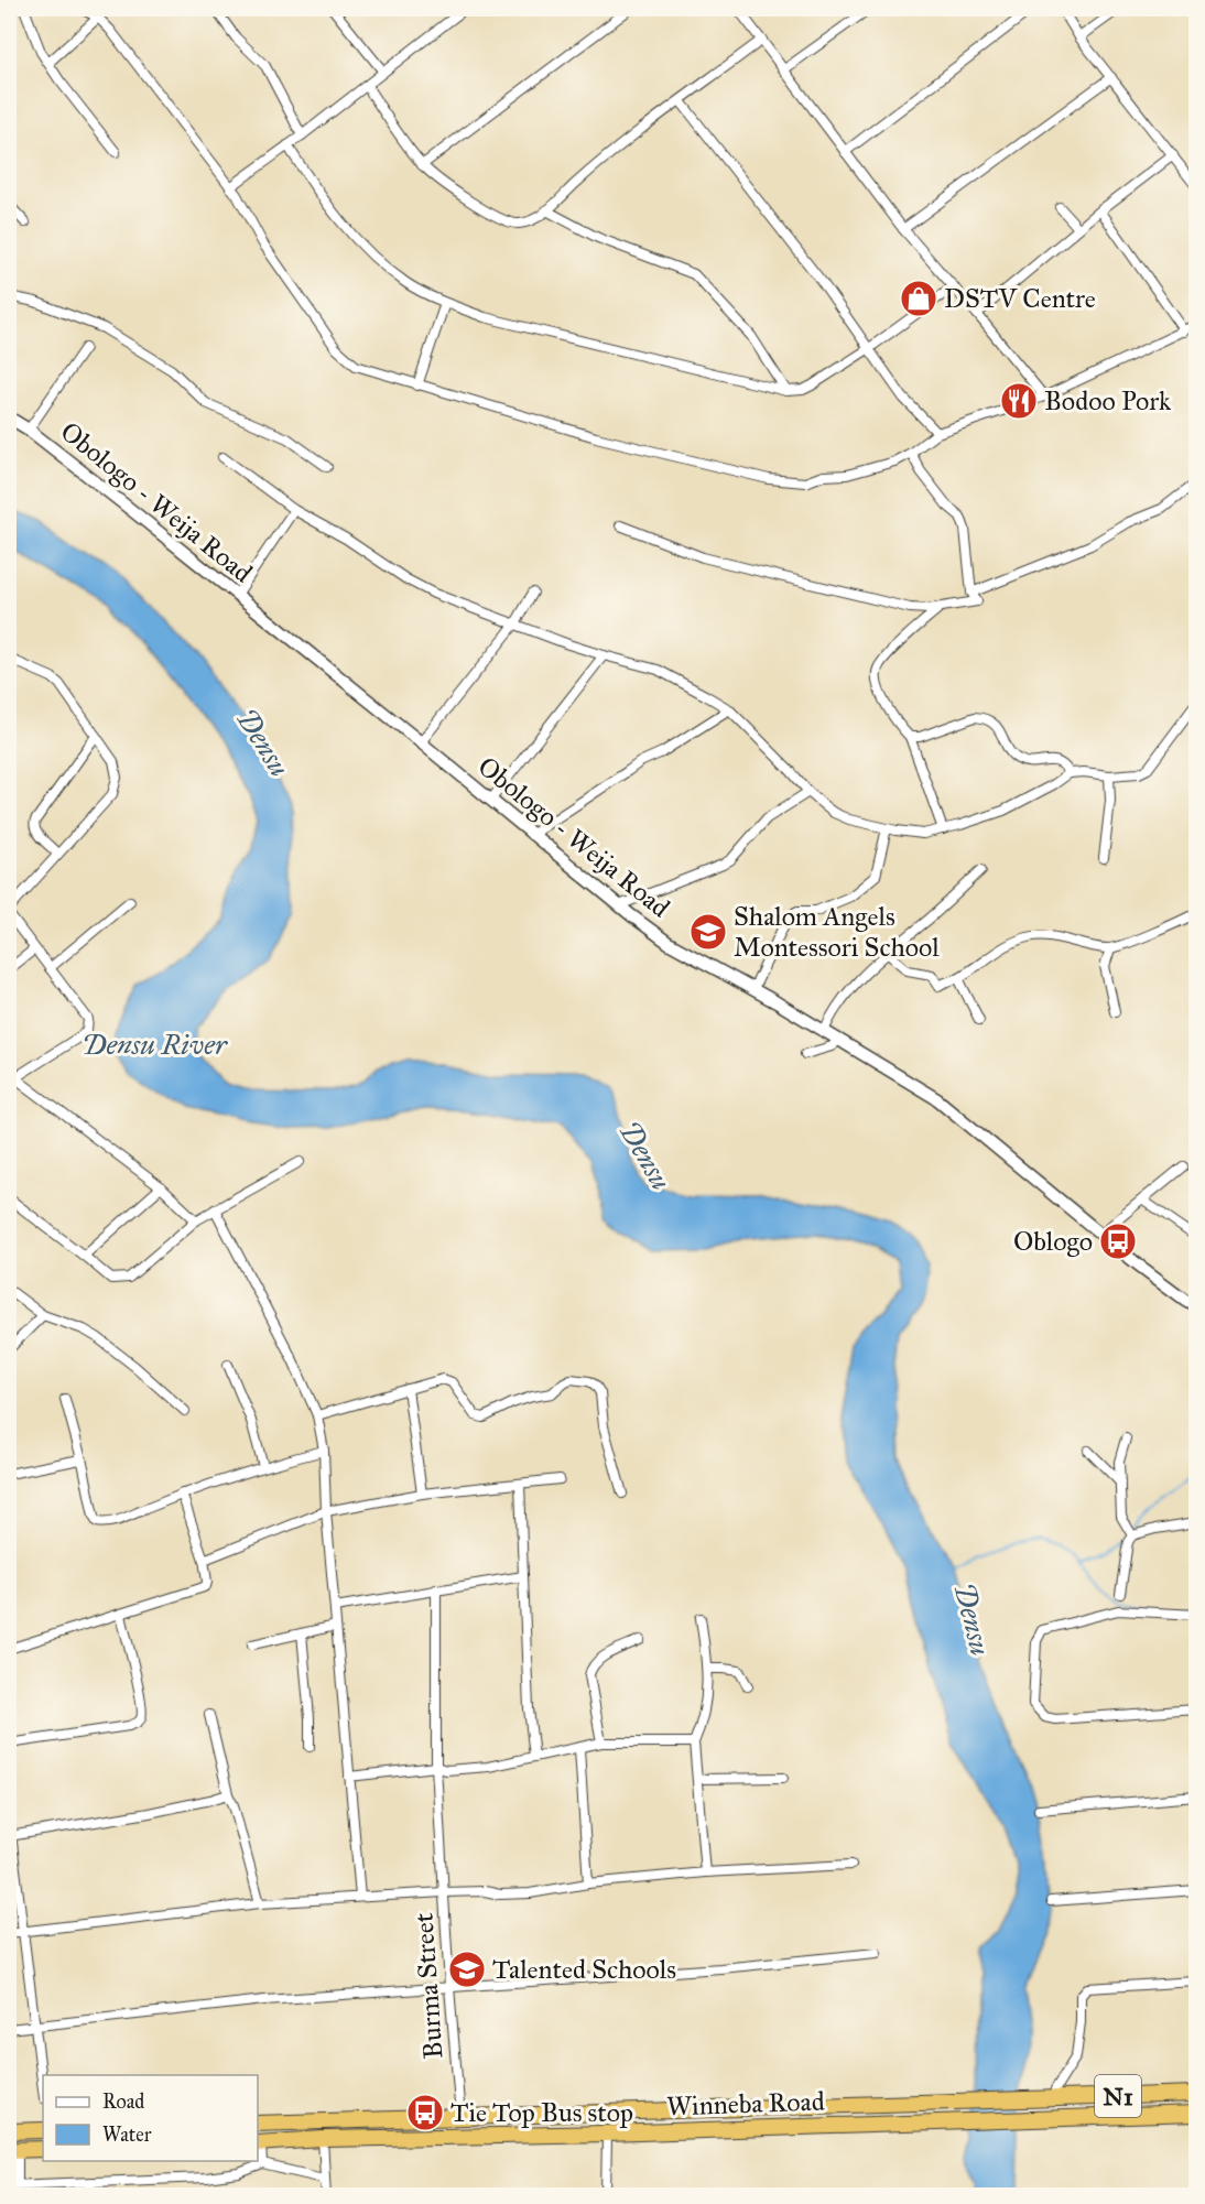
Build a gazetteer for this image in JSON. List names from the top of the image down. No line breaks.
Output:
{"streets":{"highway":["N1","Winneba Road"],"street":["Obologo - Weija Road","Burma Street"]},"crossings":[["Burma Street","Winneba Road"]],"water":["Densu","Densu River"],"places":{"shop":["DSTV Centre"],"restaurant":["Bodoo Pork"],"school or university":["Shalom Angels Montessori School","Talented Schools"],"bus stop":["Oblogo","Tie Top Bus stop"]},"legend":["Road","Water"]}
